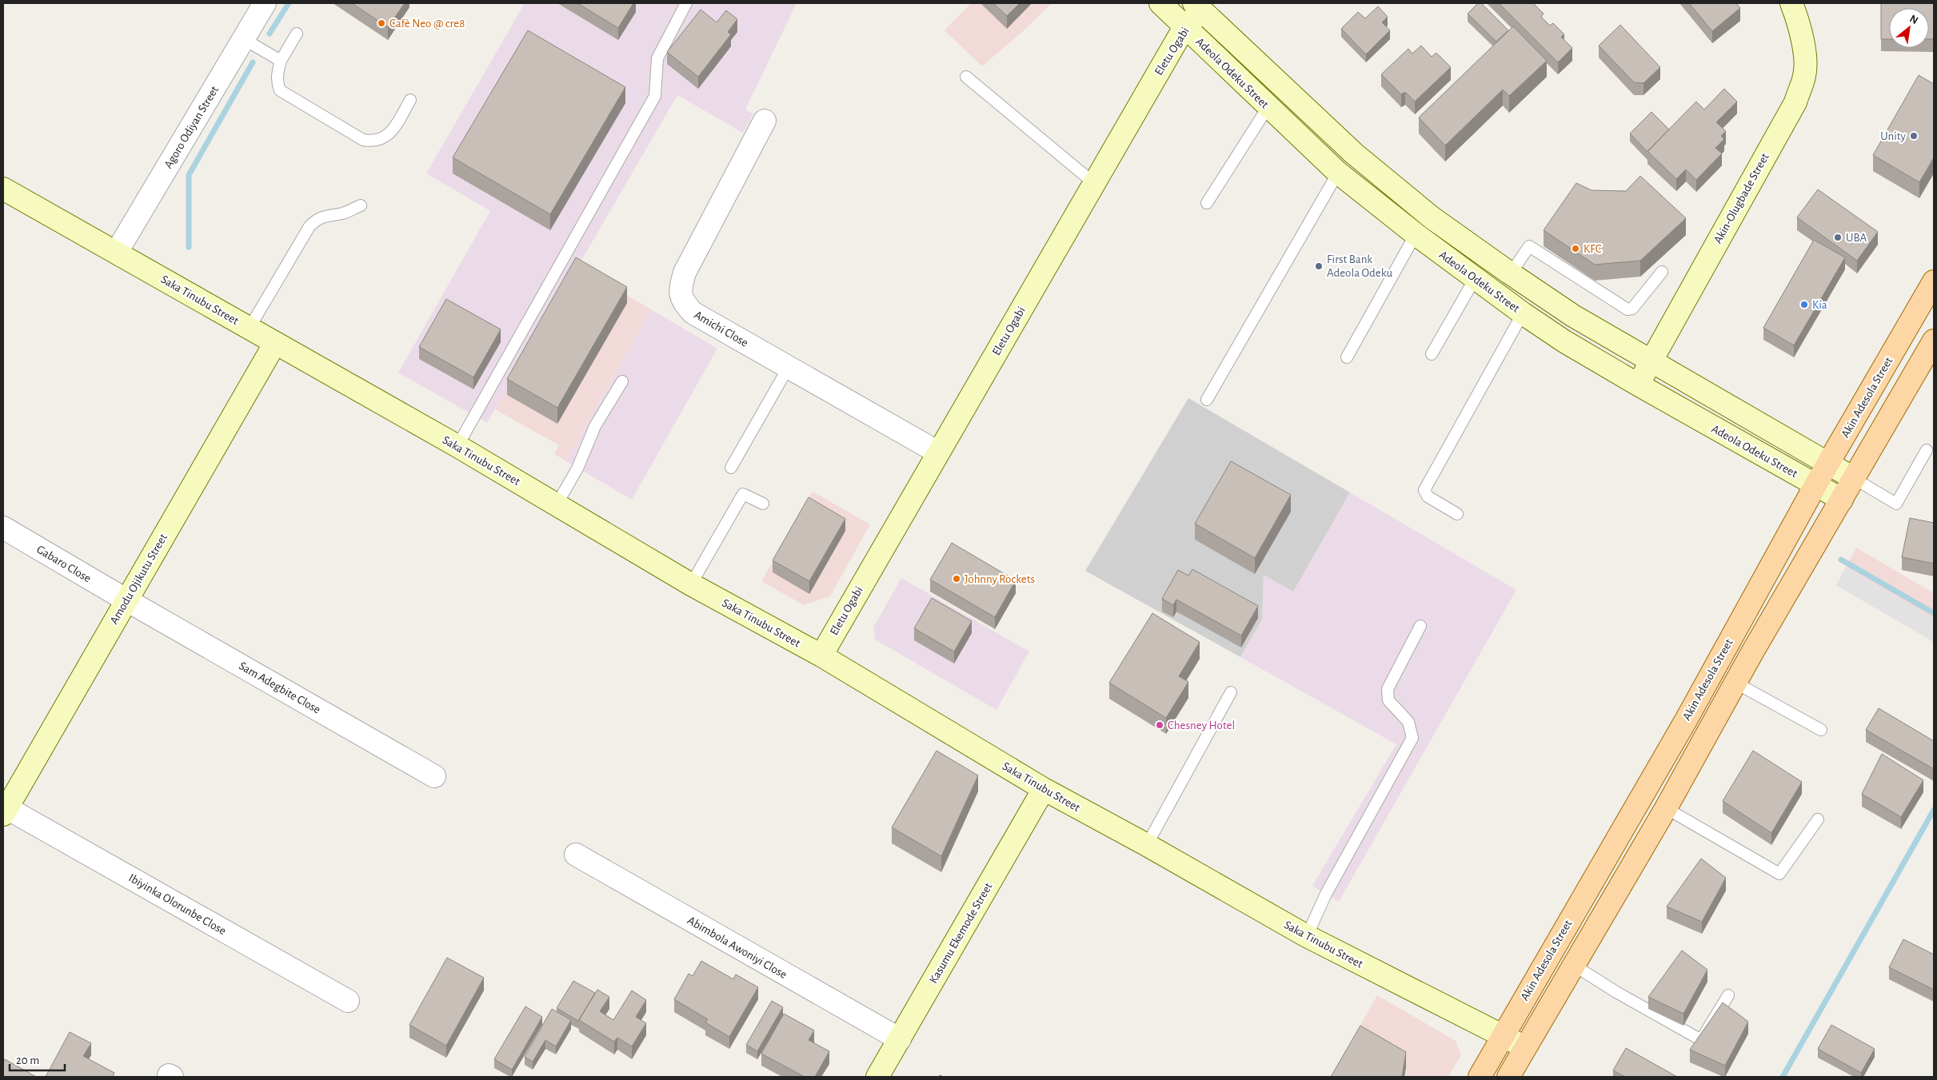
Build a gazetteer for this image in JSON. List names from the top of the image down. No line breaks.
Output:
{"streets":{"main road":["Akin Adesola Street"],"street":["Eletu Ogabi","Adeola Odeku Street","Agoro Odiyan Street","Akin-Olugbade Street","Saka Tinubu Street","Amichi Close","Gabaro Close","Amodu Ojikutu Street","Sam Adegbite Close","Ibiyinka Olorunbe Close","Kasumu Ekemode Street","Abimbola Awoniyi Close"]},"crossings":[["Eletu Ogabi","Adeola Odeku Street"],["Eletu Ogabi","Saka Tinubu Street"],["Eletu Ogabi","Amichi Close"],["Adeola Odeku Street","Akin-Olugbade Street"],["Adeola Odeku Street","Akin Adesola Street"],["Agoro Odiyan Street","Saka Tinubu Street"],["Saka Tinubu Street","Akin Adesola Street"],["Saka Tinubu Street","Amodu Ojikutu Street"],["Saka Tinubu Street","Kasumu Ekemode Street"],["Gabaro Close","Amodu Ojikutu Street"],["Gabaro Close","Sam Adegbite Close"],["Amodu Ojikutu Street","Sam Adegbite Close"],["Amodu Ojikutu Street","Ibiyinka Olorunbe Close"],["Kasumu Ekemode Street","Abimbola Awoniyi Close"]],"places":["Cafè Neo @ cre8","Unity","UBA","KFC","First Bank Adeola Odeku","Kia","Johnny Rockets","Chesney Hotel"],"scale_bar":"20 m","north":"top right"}
